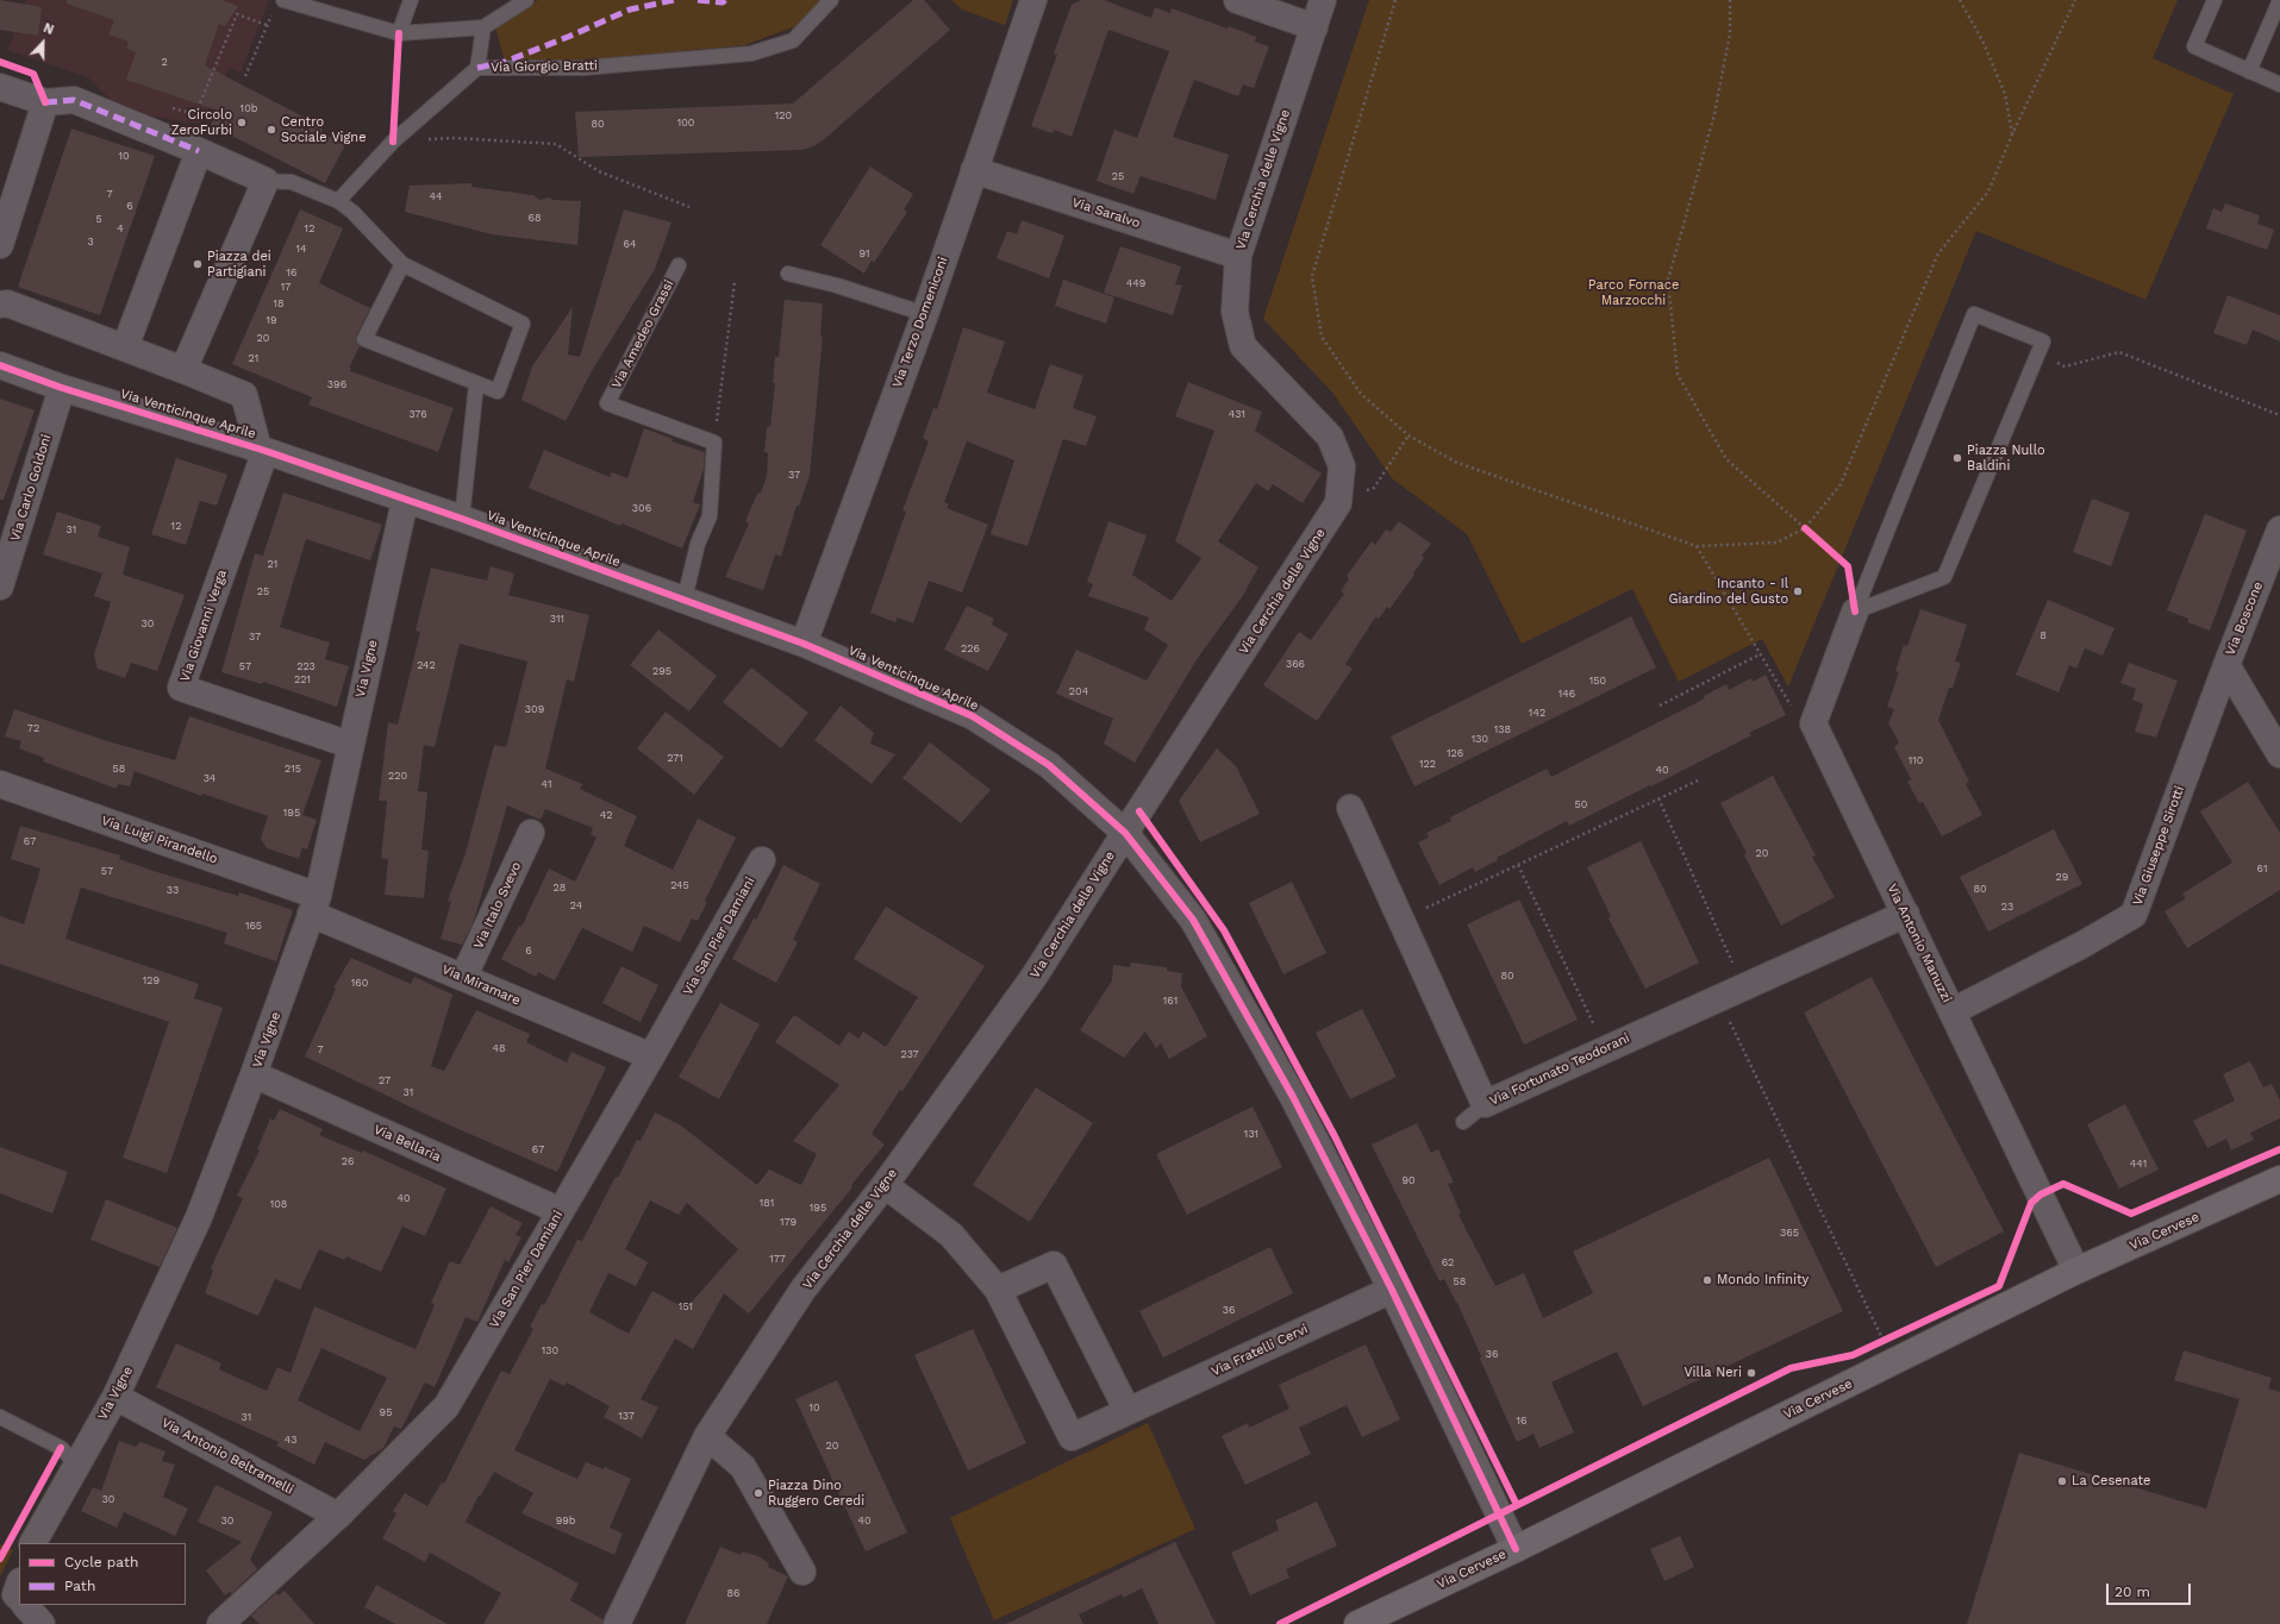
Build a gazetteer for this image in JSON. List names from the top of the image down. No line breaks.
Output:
{"streets":{"street":["Via Cerchia delle Vigne","Via Saralvo","Via Terzo Domeniconi","Via Venticinque Aprile","Via Carlo Goldoni","Via Boscone","Via Giovanni Verga","Via Vigne","Via Luigi Pirandello","Via Giuseppe Sirotti","Via Italo Svevo","Via San Pier Damiani","Via Antonio Manuzzi","Via Miramare","Via Fortunato Teodorani","Via Bellaria","Via Cervese","Via Fratelli Cervi","Via Antonio Beltramelli"],"lane":["Via Giorgio Bratti","Via Amedeo Grassi"]},"crossings":[["Via Cerchia delle Vigne","Via Saralvo"],["Via Cerchia delle Vigne","Via Venticinque Aprile"],["Via Cerchia delle Vigne","Via Fratelli Cervi"],["Via Saralvo","Via Terzo Domeniconi"],["Via Terzo Domeniconi","Via Venticinque Aprile"],["Via Venticinque Aprile","Via Carlo Goldoni"],["Via Venticinque Aprile","Via Giovanni Verga"],["Via Venticinque Aprile","Via Vigne"],["Via Venticinque Aprile","Via Cervese"],["Via Venticinque Aprile","Via Fratelli Cervi"],["Via Boscone","Via Giuseppe Sirotti"],["Via Giovanni Verga","Via Vigne"],["Via Vigne","Via Luigi Pirandello"],["Via Vigne","Via Miramare"],["Via Vigne","Via Bellaria"],["Via Vigne","Via Antonio Beltramelli"],["Via Luigi Pirandello","Via Miramare"],["Via Giuseppe Sirotti","Via Antonio Manuzzi"],["Via Italo Svevo","Via Miramare"],["Via San Pier Damiani","Via Miramare"],["Via San Pier Damiani","Via Bellaria"],["Via San Pier Damiani","Via Antonio Beltramelli"],["Via Antonio Manuzzi","Via Fortunato Teodorani"],["Via Antonio Manuzzi","Via Cervese"]],"parks":["Parco Fornace Marzocchi"],"places":["Circolo ZeroFurbi","Centro Sociale Vigne","Piazza dei Partigiani","Piazza Nullo Baldini","Incanto - Il Giardino del Gusto","Mondo Infinity","Villa Neri","La Cesenate","Piazza Dino Ruggero Ceredi"],"house_numbers":["2","10b","120","100","80","10","25","7","44","6","68","5","4","12","3","64","14","91","16","449","17","18","19","20","21","396","376","431","37","306","12","31","21","25","311","30","8","37","226","366","242","57","223","295","221","150","204","146","309","142","72","138","130","126","271","110","122","58","215","40","220","34","41","50","195","42","67","20","61","57","29","245","28","80","33","24","23","165","6","80","129","160","161","48","7","237","27","31","131","67","26","441","90","40","181","108","195","179","365","177","62","58","151","36","130","36","10","95","137","31","16","43","20","30","30","99b","40","86"],"legend":["Cycle path","Path"],"scale_bar":"20 m","north":"top"}
